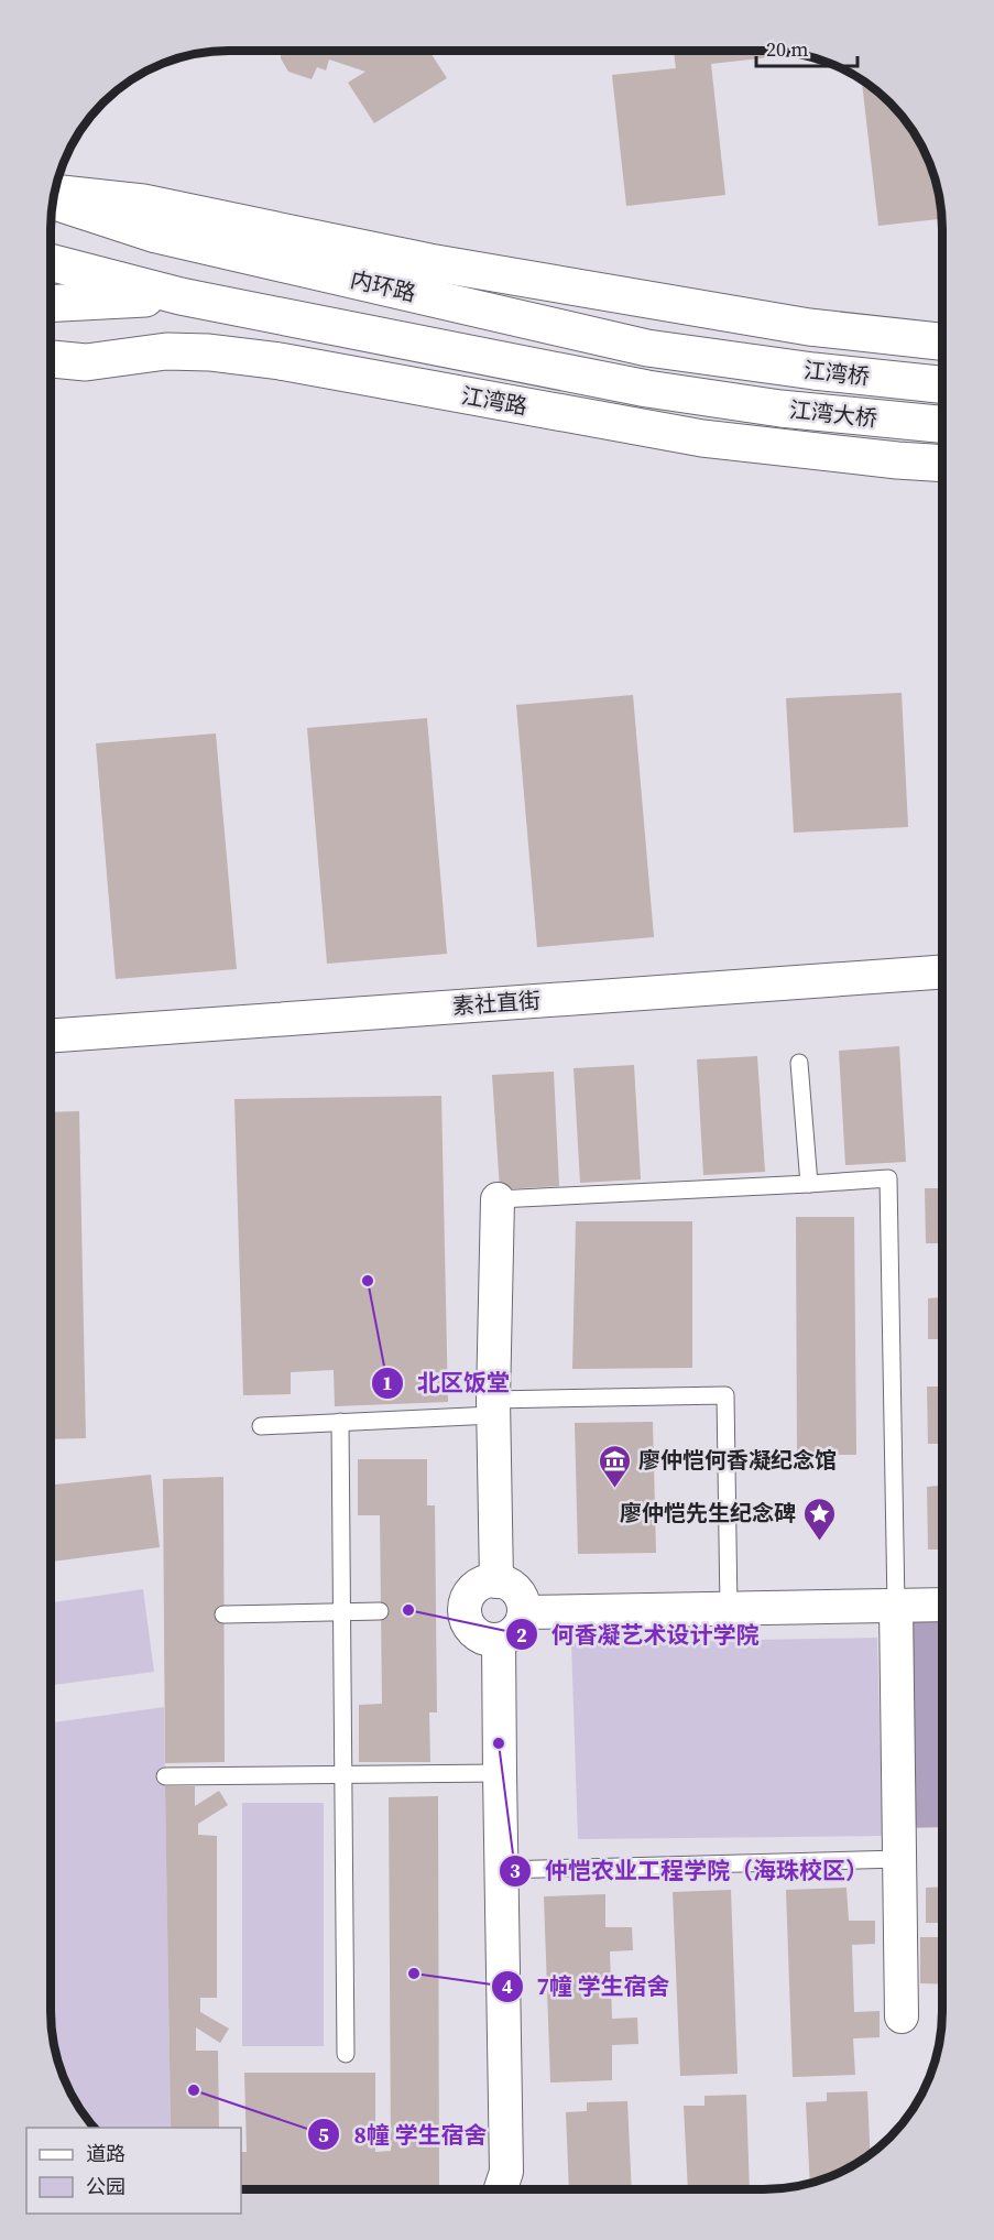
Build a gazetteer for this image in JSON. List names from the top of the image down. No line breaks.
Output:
{"streets":{"main road":["内环路","江湾桥","江湾路","江湾大桥"],"street":["素社直街"]},"crossings":[["内环路","江湾桥"]],"places":{"other":["北区饭堂","何香凝艺术设计学院","仲恺农业工程学院（海珠校区）","7幢 学生宿舍","8幢 学生宿舍"],"museum":["廖仲恺何香凝纪念馆"],"place":["廖仲恺先生纪念碑"]},"legend":["道路","公园"],"scale_bar":"20 m"}
